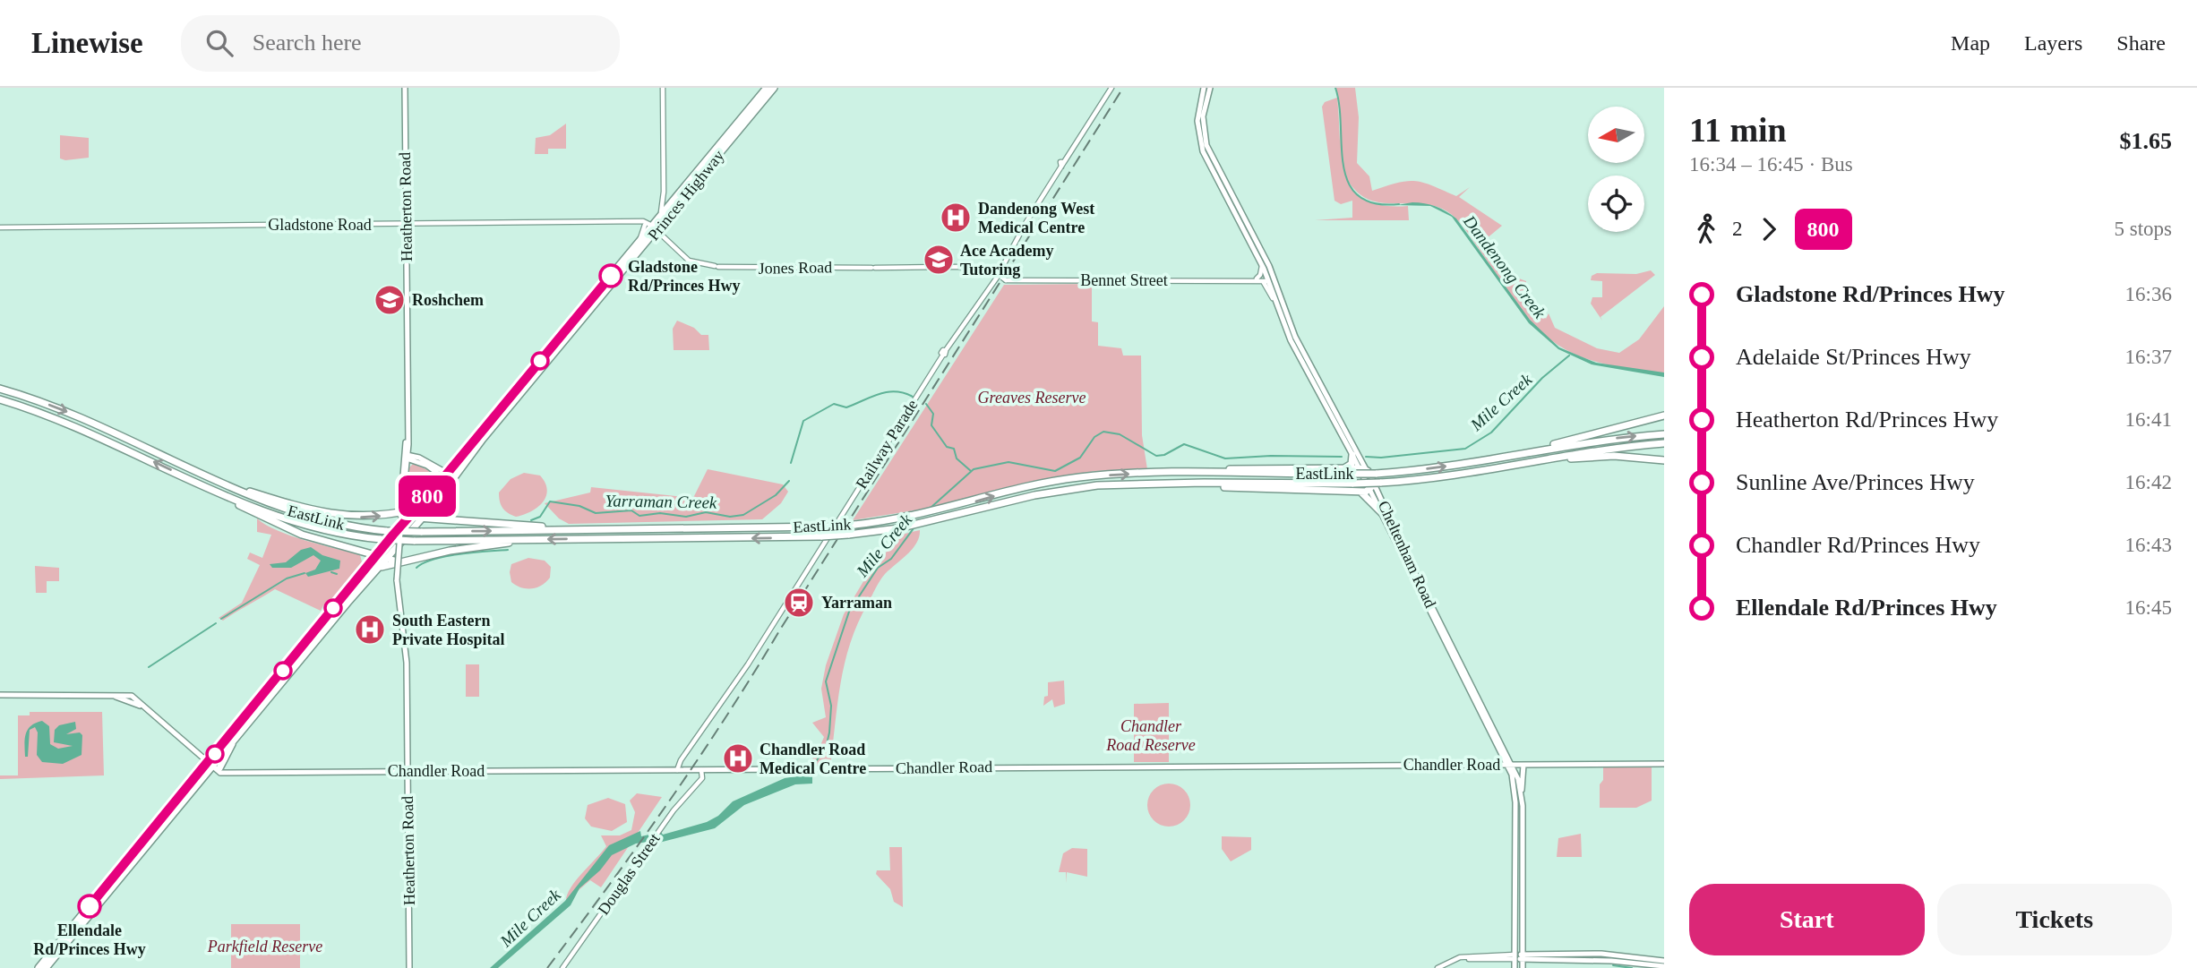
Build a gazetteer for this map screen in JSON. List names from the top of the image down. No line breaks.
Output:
{"streets":{"highway":["Princes Highway","EastLink"],"main road":["Heatherton Road","Gladstone Road","Jones Road","Bennet Street","Railway Parade","Cheltenham Road","Chandler Road","Douglas Street"]},"crossings":[["Princes Highway","Gladstone Road"],["Princes Highway","Jones Road"],["Princes Highway","Chandler Road"],["Heatherton Road","Gladstone Road"],["Heatherton Road","Chandler Road"],["Gladstone Road","Jones Road"],["Jones Road","Bennet Street"],["Jones Road","Railway Parade"],["Bennet Street","Railway Parade"],["Bennet Street","Cheltenham Road"],["Railway Parade","Chandler Road"],["Cheltenham Road","Chandler Road"],["Chandler Road","Douglas Street"]],"water":["Dandenong Creek","Mile Creek","Yarraman Creek"],"parks":["Greaves Reserve","Chandler Road Reserve","Parkfield Reserve"],"places":{"hospital":["Dandenong West Medical Centre","South Eastern Private Hospital","Chandler Road Medical Centre"],"school or university":["Ace Academy Tutoring","Roshchem"],"other":["Gladstone Rd/Princes Hwy","Ellendale Rd/Princes Hwy"],"station":["Yarraman"]},"lines":["bus line 800"],"north":"left","page":{"header":"Linewise","search":"Search here","nav":["Map","Layers","Share"],"on_map":"800","heading":["11 min","16:34 – 16:45 · Bus","$1.65"],"legs":["2","800","5 stops"],"list":[{"name":"Gladstone Rd/Princes Hwy","value":"16:36"},{"name":"Adelaide St/Princes Hwy","value":"16:37"},{"name":"Heatherton Rd/Princes Hwy","value":"16:41"},{"name":"Sunline Ave/Princes Hwy","value":"16:42"},{"name":"Chandler Rd/Princes Hwy","value":"16:43"},{"name":"Ellendale Rd/Princes Hwy","value":"16:45"}],"buttons":["Start","Tickets"]}}
